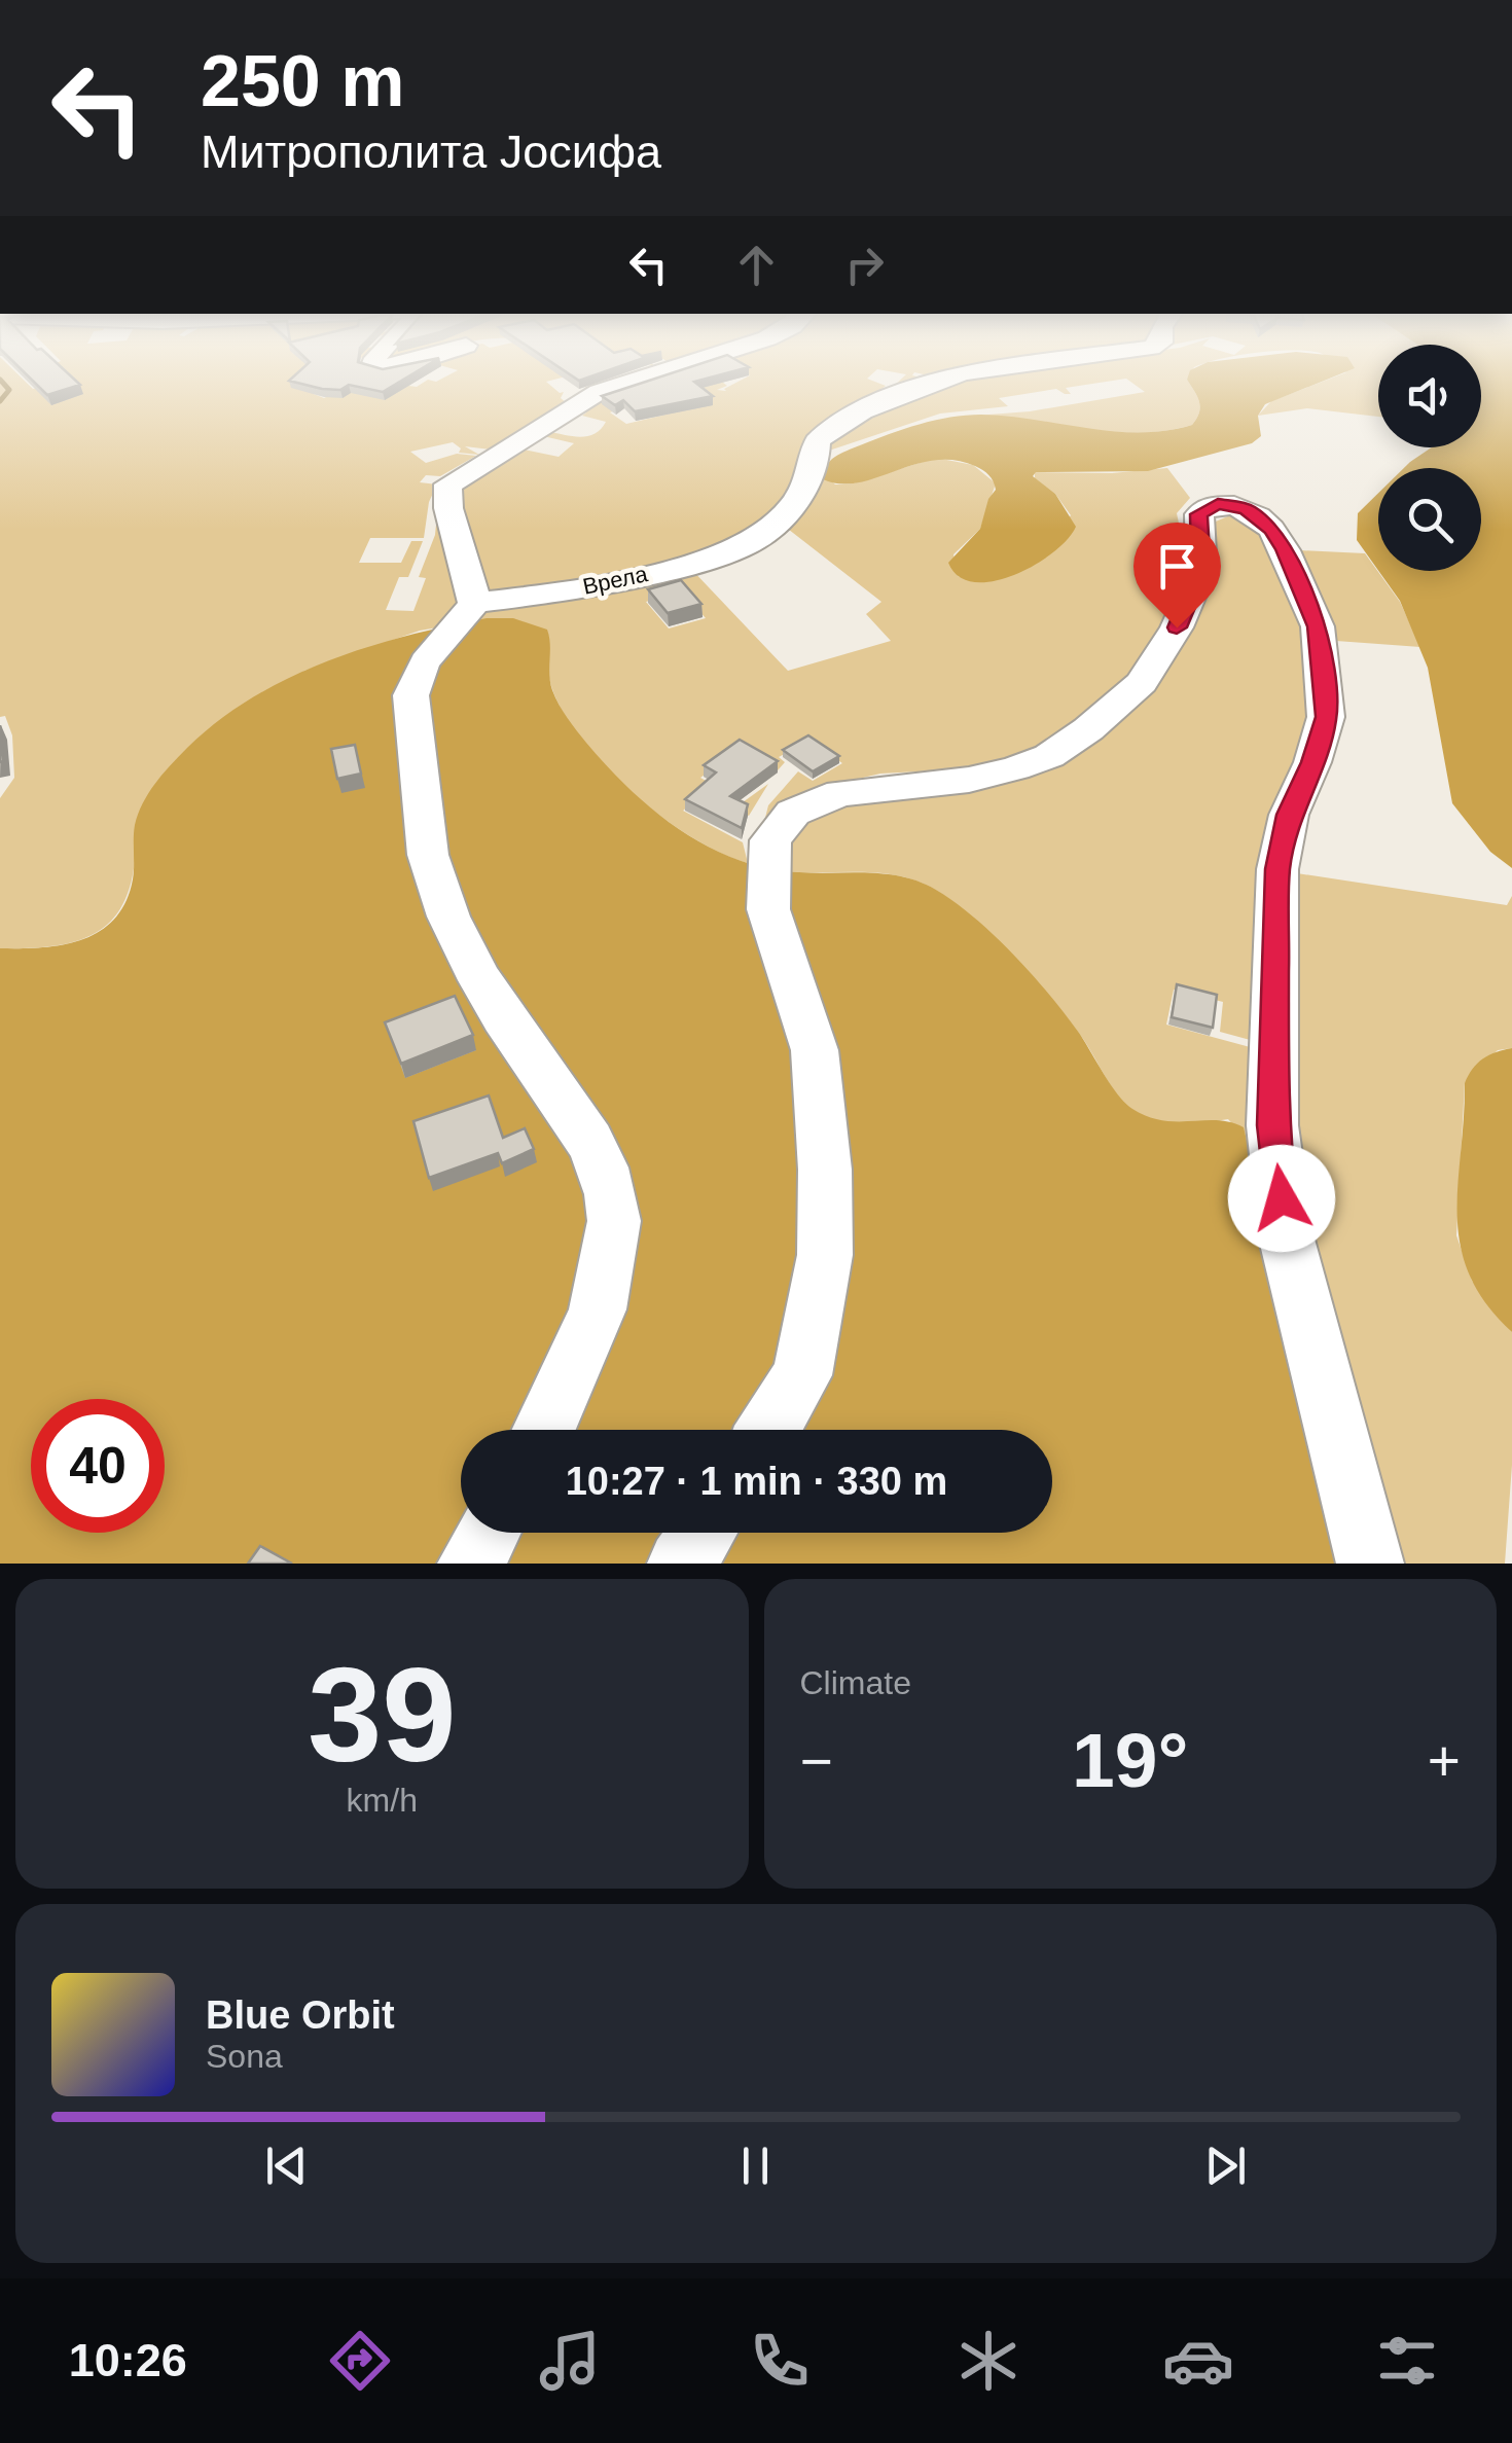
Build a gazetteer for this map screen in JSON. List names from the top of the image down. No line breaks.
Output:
{"streets":{"street":["Врела"]},"page":{"turn":["250 m","Митрополита Јосифа"],"limit":"40","trip":"10:27 · 1 min · 330 m","tile":[["39","km/h"],"Climate"],"heat":["−","19°","+"],"song":["Blue Orbit","Sona"],"tabs":"10:26"}}
